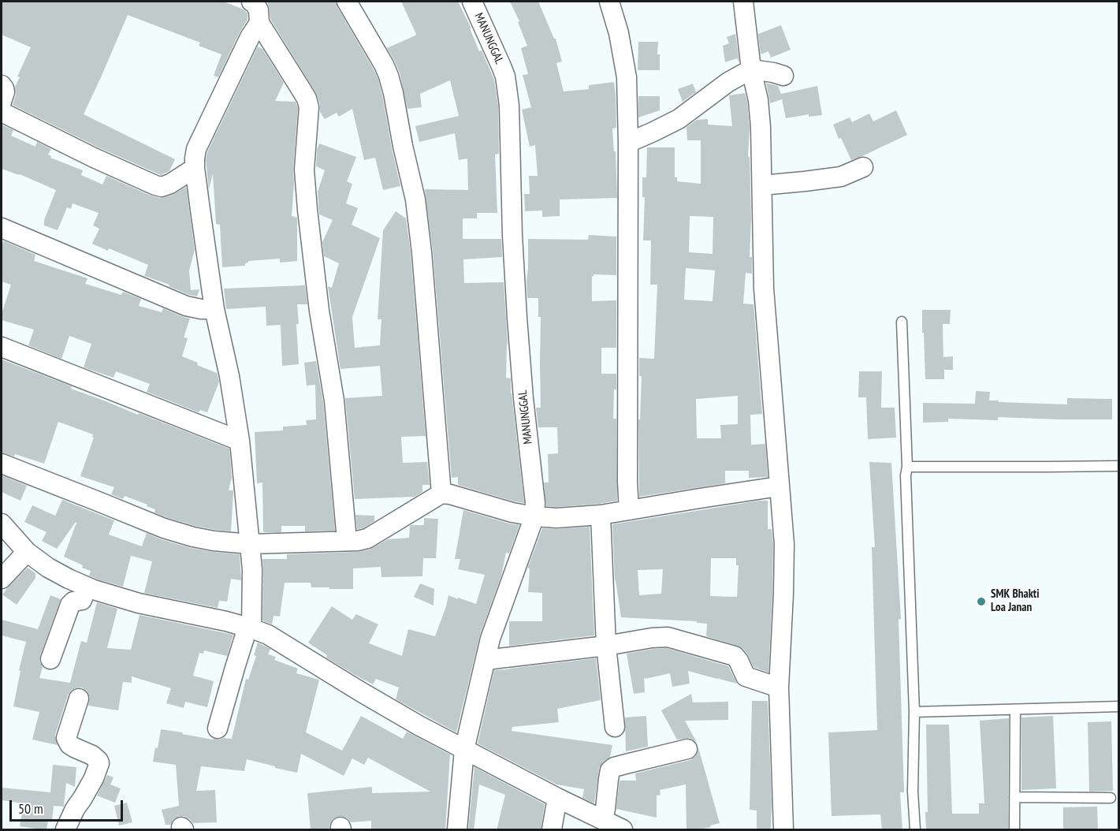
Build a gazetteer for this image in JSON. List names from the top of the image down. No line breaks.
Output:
{"streets":{"street":["MANUNGGAL"]},"places":["SMK Bhakti Loa Janan"],"scale_bar":"50 m"}
